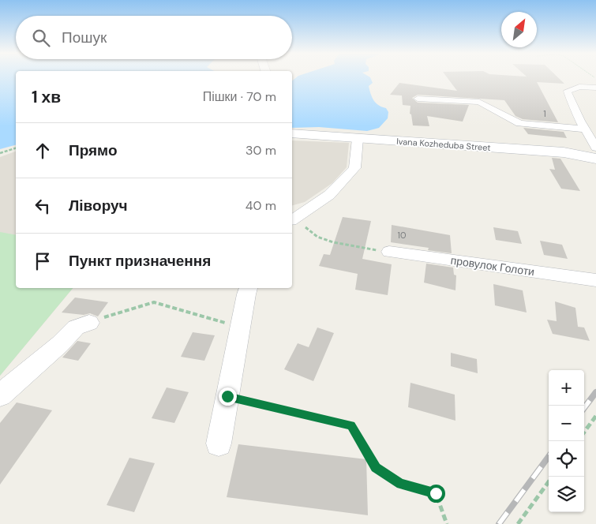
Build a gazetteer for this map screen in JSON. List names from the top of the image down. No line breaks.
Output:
{"streets":{"main road":["Ivana Kozheduba Street"],"street":["провулок Голоти"]},"house_numbers":["1","10"],"north":"top right","page":{"search":"Пошук","heading":["1 хв","Пішки · 70 m"],"list":[["Прямо","30 m"],["Ліворуч","40 m"],"Пункт призначення"],"map_buttons":["+","−"]}}
